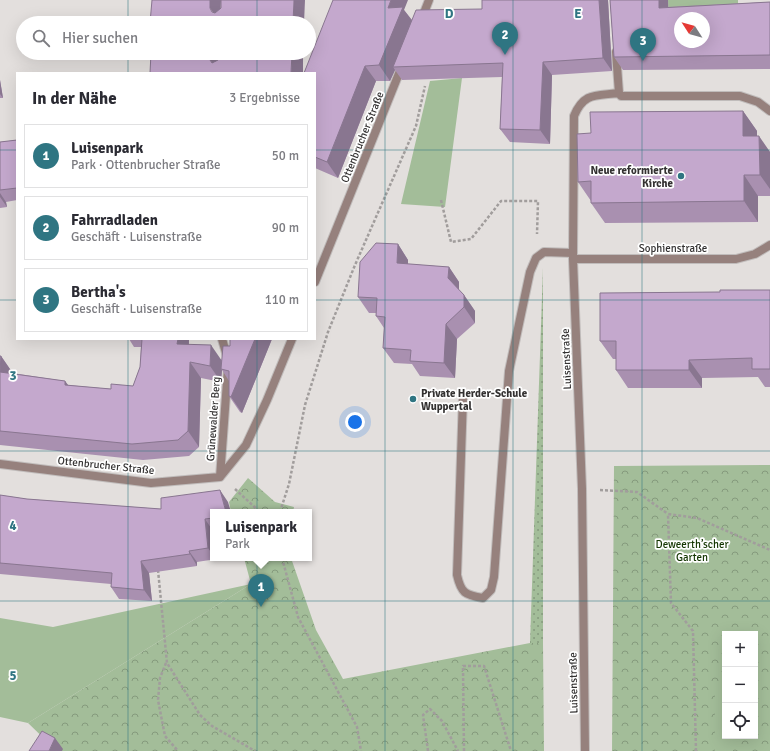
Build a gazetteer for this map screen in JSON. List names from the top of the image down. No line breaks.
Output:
{"streets":{"street":["Ottenbrucher Straße","Sophienstraße","Luisenstraße","Grünewalder Berg"]},"crossings":[["Ottenbrucher Straße","Grünewalder Berg"],["Sophienstraße","Luisenstraße"]],"parks":["Deweerth’scher Garten"],"places":["Neue reformierte Kirche","Private Herder-Schule Wuppertal"],"north":"top left","page":{"search":"Hier suchen","pins":["2","3","1"],"heading":["In der Nähe","3 Ergebnisse"],"list":[{"mark":"1","name":"Luisenpark","note":"Park · Ottenbrucher Straße","value":"50 m"},{"mark":"2","name":"Fahrradladen","note":"Geschäft · Luisenstraße","value":"90 m"},{"mark":"3","name":"Bertha's","note":"Geschäft · Luisenstraße","value":"110 m"}],"popup":["Luisenpark","Park"],"map_buttons":["+","−"]},"grid":{"columns":["D","E"],"rows":["3","4","5"]}}
